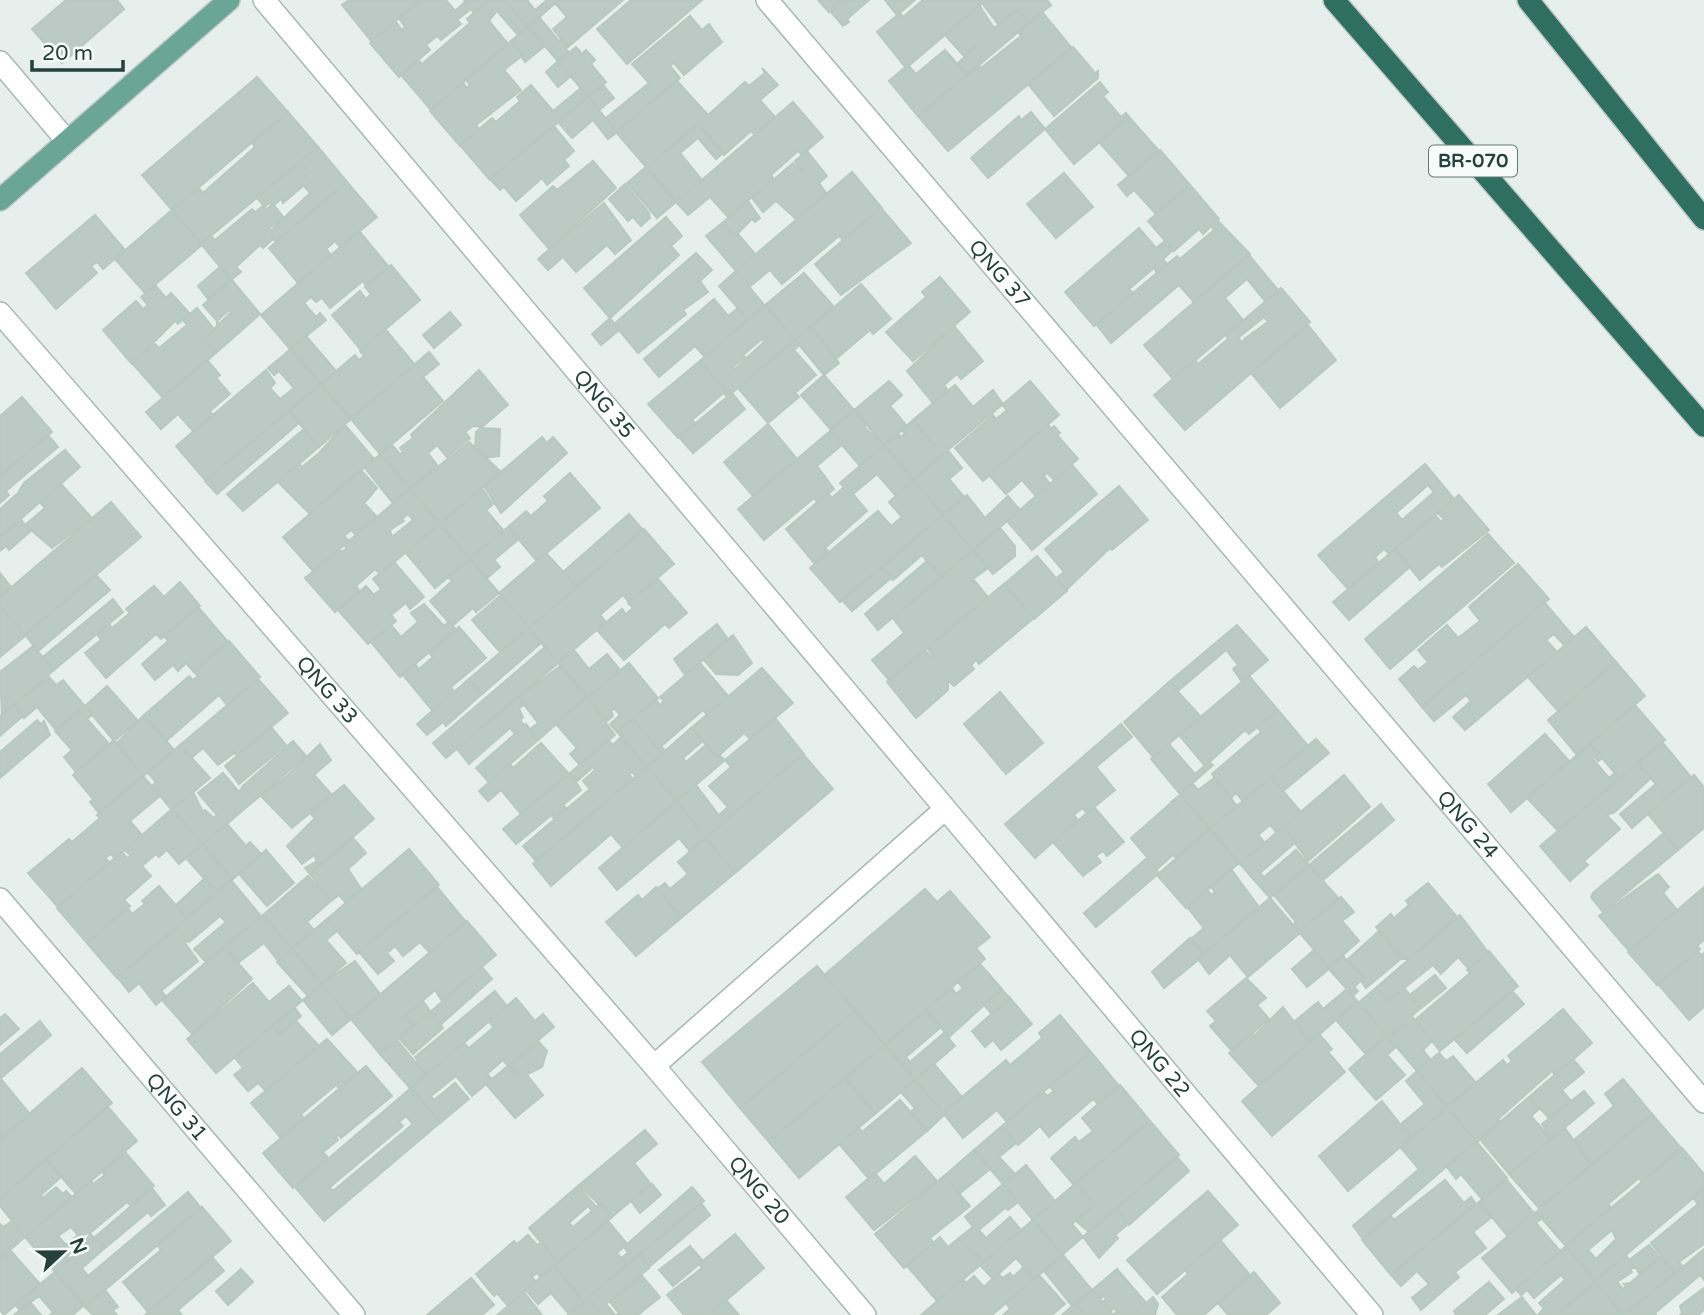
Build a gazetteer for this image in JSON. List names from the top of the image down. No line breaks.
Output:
{"streets":{"highway":["BR-070"],"street":["QNG 37","QNG 35","QNG 33","QNG 24","QNG 22","QNG 31","QNG 20"]},"crossings":[["QNG 37","QNG 24"],["QNG 35","QNG 22"],["QNG 33","QNG 20"]],"scale_bar":"20 m","north":"right"}
